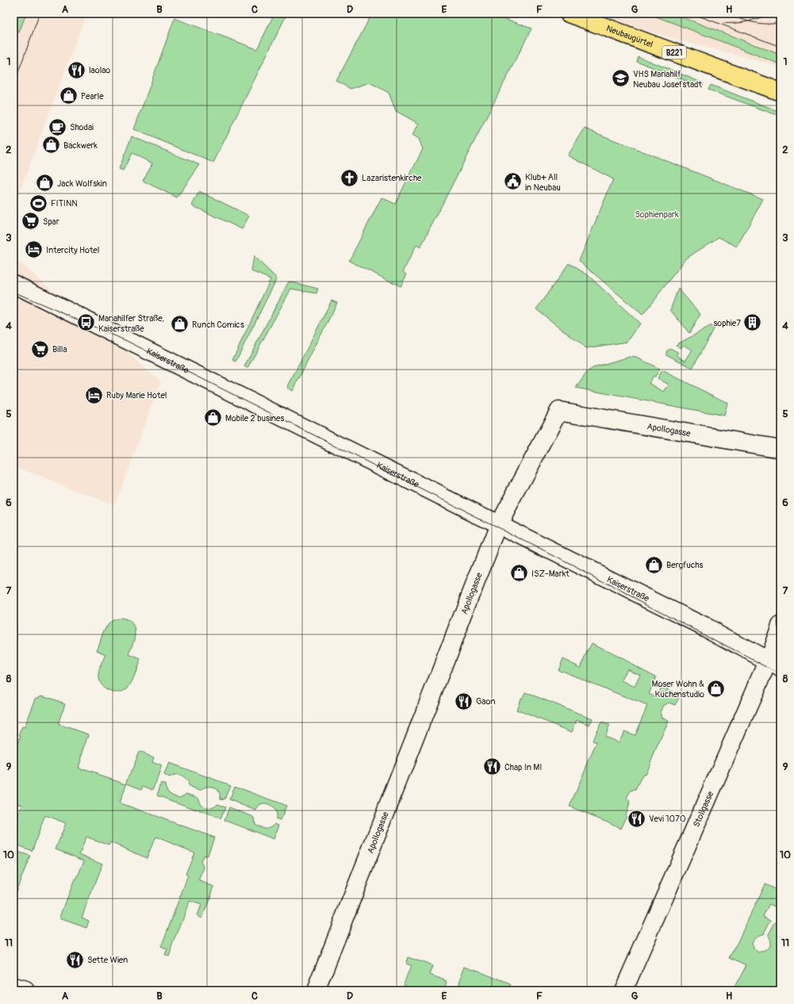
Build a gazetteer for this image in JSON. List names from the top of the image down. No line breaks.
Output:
{"streets":{"main road":["Neubaugürtel","B221"],"street":["Kaiserstraße","Apollogasse","Stollgasse"]},"crossings":[["Kaiserstraße","Apollogasse"],["Kaiserstraße","Stollgasse"]],"parks":["Sophienpark"],"places":{"restaurant":["laolao","Gaon","Chap In MI","Vevi 1070","Sette Wien"],"school or university":["VHS Mariahilf Neubau Josefstadt"],"shop":["Pearle","Backwerk","Jack Wolfskin","Runch Comics","Mobile 2 busines","Bergfuchs","ISZ-Markt","Moser Wohn & Küchenstudio"],"cafe":["Shodai"],"church":["Lazaristenkirche"],"public building":["Klub+ All in Neubau"],"sports":["FITINN"],"supermarket":["Spar","Billa"],"hotel":["Intercity Hotel","Ruby Marie Hotel"],"bus stop":["Mariahilfer Straße, Kaiserstraße"],"building":["sophie7"]},"grid":{"columns":["A","B","C","D","E","F","G","H"],"rows":["1","2","3","4","5","6","7","8","9","10","11"]}}
